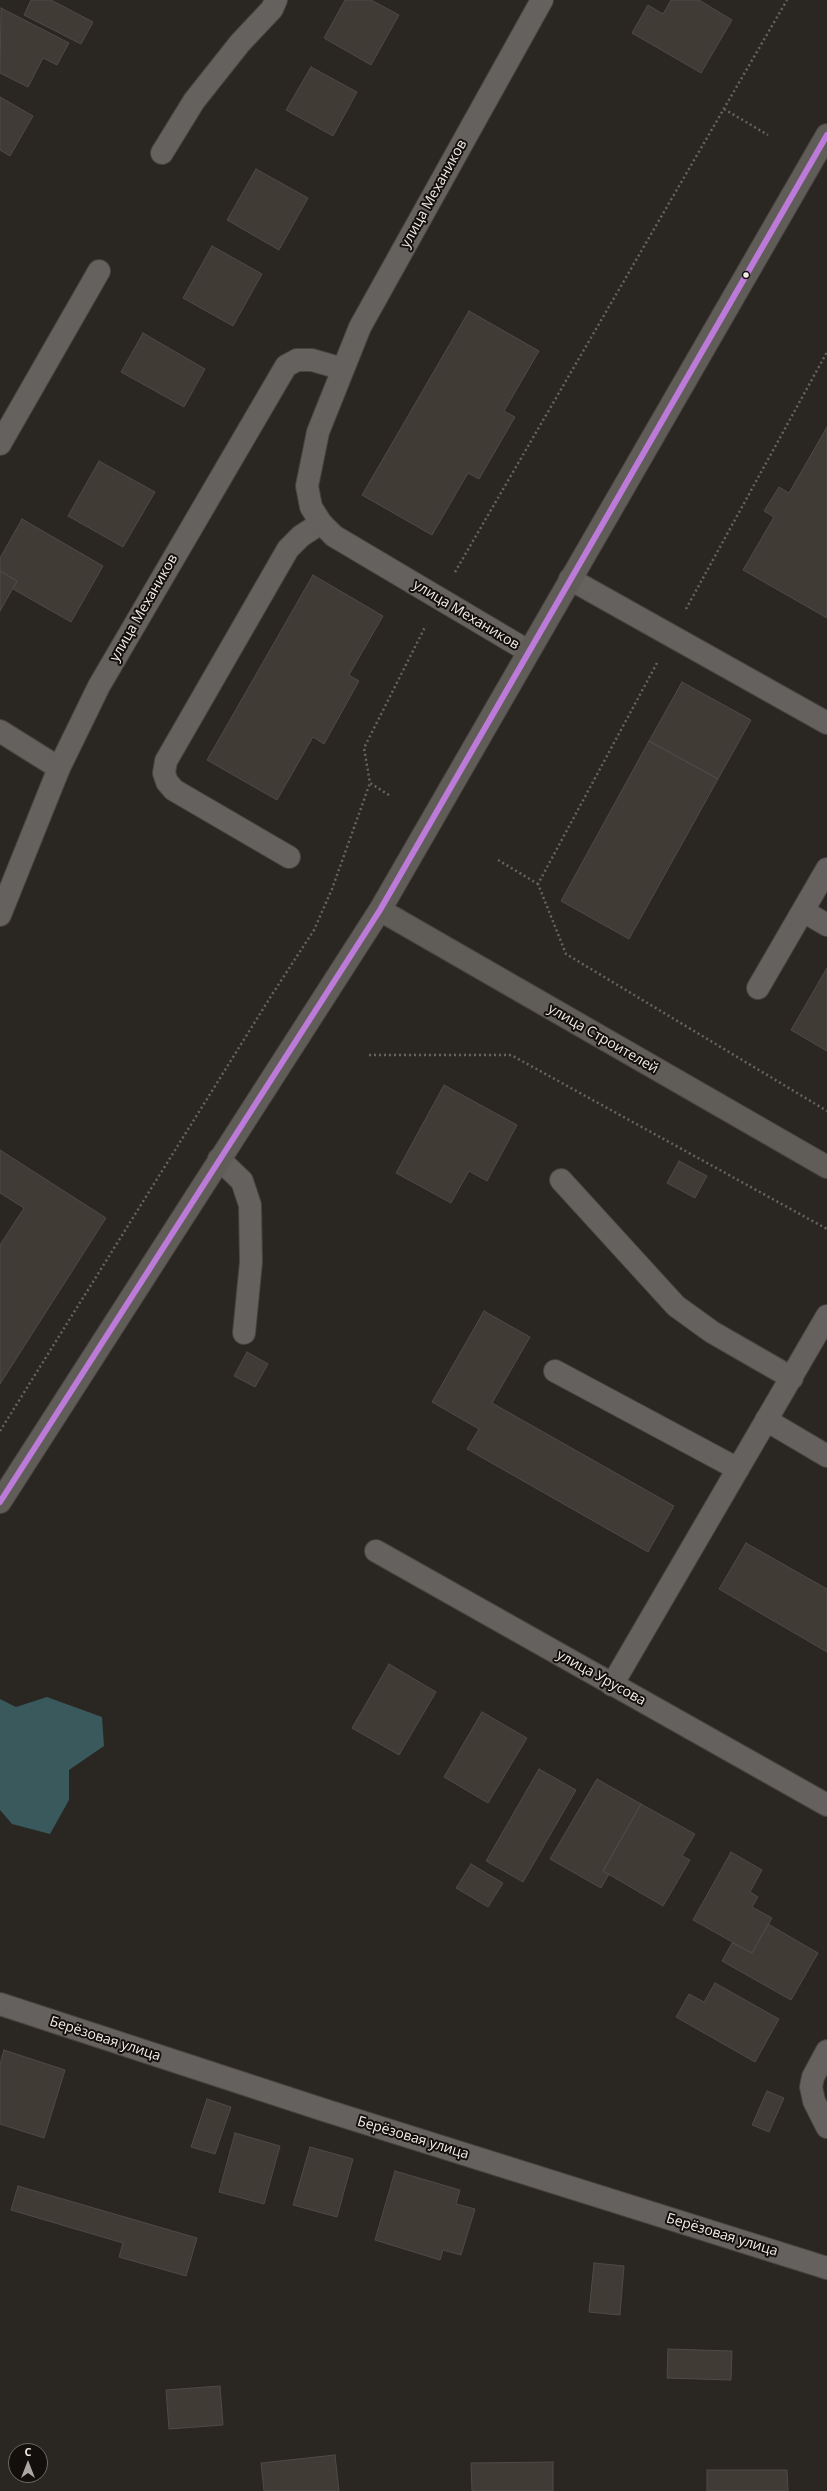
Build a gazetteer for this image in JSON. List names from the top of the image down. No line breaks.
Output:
{"streets":{"main road":["улица Строителей"],"street":["улица Механиков","улица Урусова","Берёзовая улица"]},"north":"top"}
